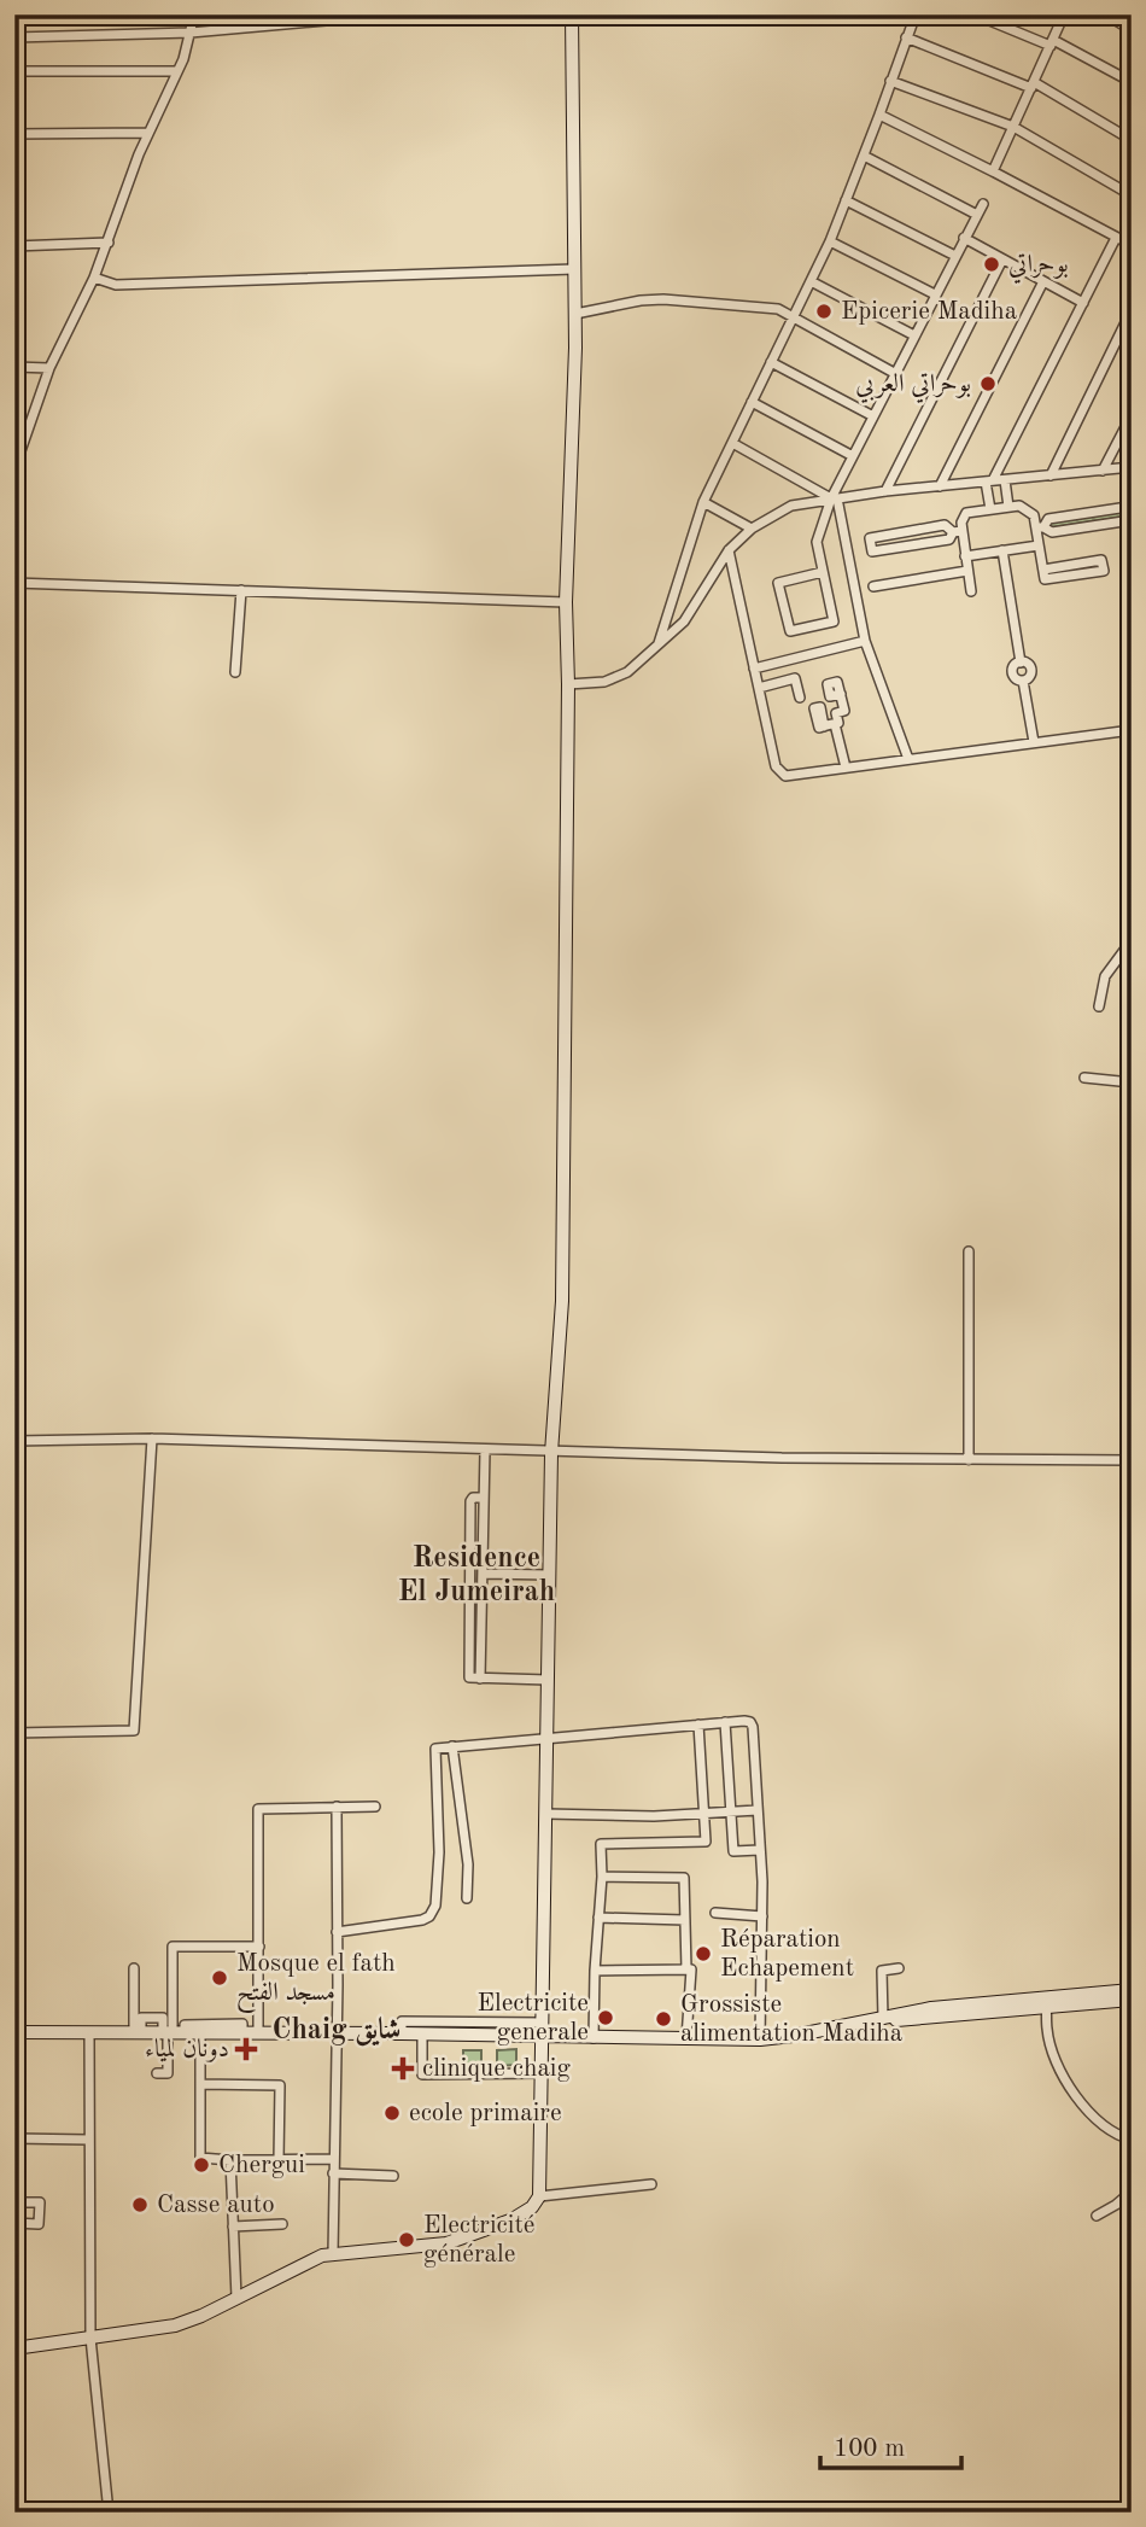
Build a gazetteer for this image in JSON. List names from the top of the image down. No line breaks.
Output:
{"districts":["Residence El Jumeirah","Chaig شايق"],"places":{"other":["بوحراتي","Epicerie Madiha","بوحراتي العربي","Réparation Echapement","Mosque el fath مسجد الفتح","Electricite generale","Grossiste alimentation Madiha","ecole primaire","Chergui","Casse auto","Electricité générale"],"health":["دونان لمياء","clinique chaig"]},"scale_bar":"100 m"}
